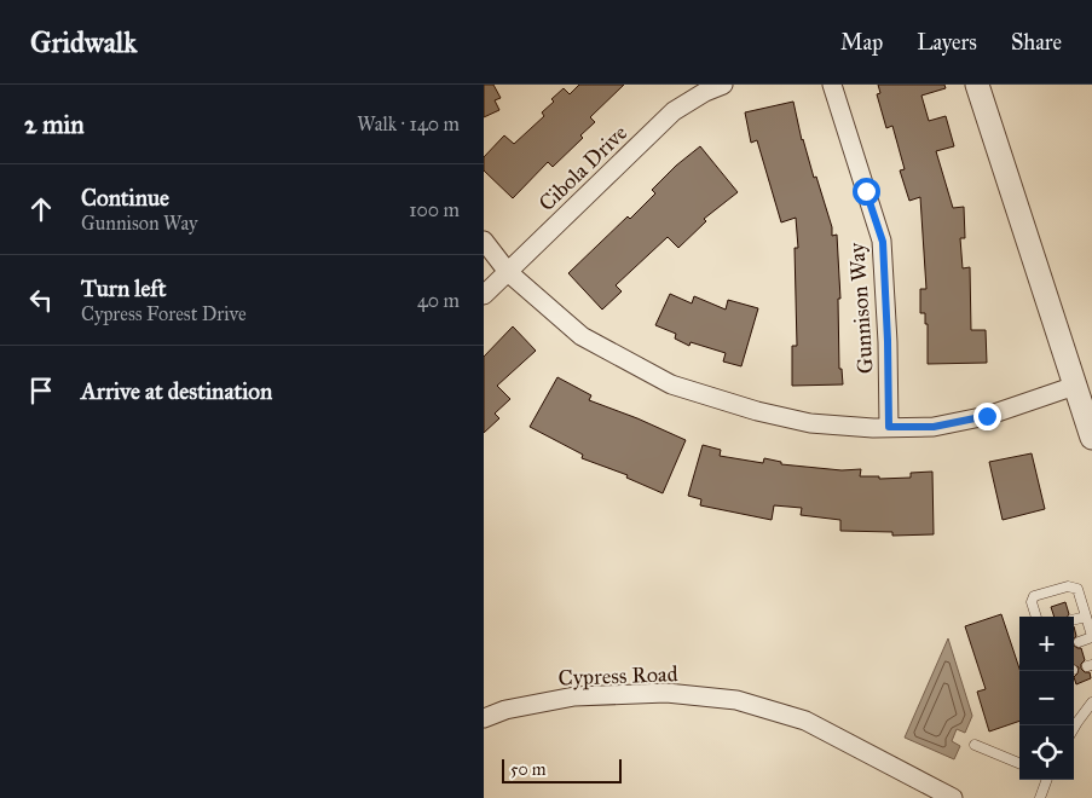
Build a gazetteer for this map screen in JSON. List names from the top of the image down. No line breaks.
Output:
{"streets":{"street":["Cibola Drive","Gunnison Way","Cypress Road"]},"scale_bar":"50 m","page":{"header":"Gridwalk","nav":["Map","Layers","Share"],"heading":["2 min","Walk · 140 m"],"list":[["Continue","Gunnison Way","100 m"],["Turn left","Cypress Forest Drive","40 m"],"Arrive at destination"],"map_buttons":["+","−"],"scale":"50 m"}}
